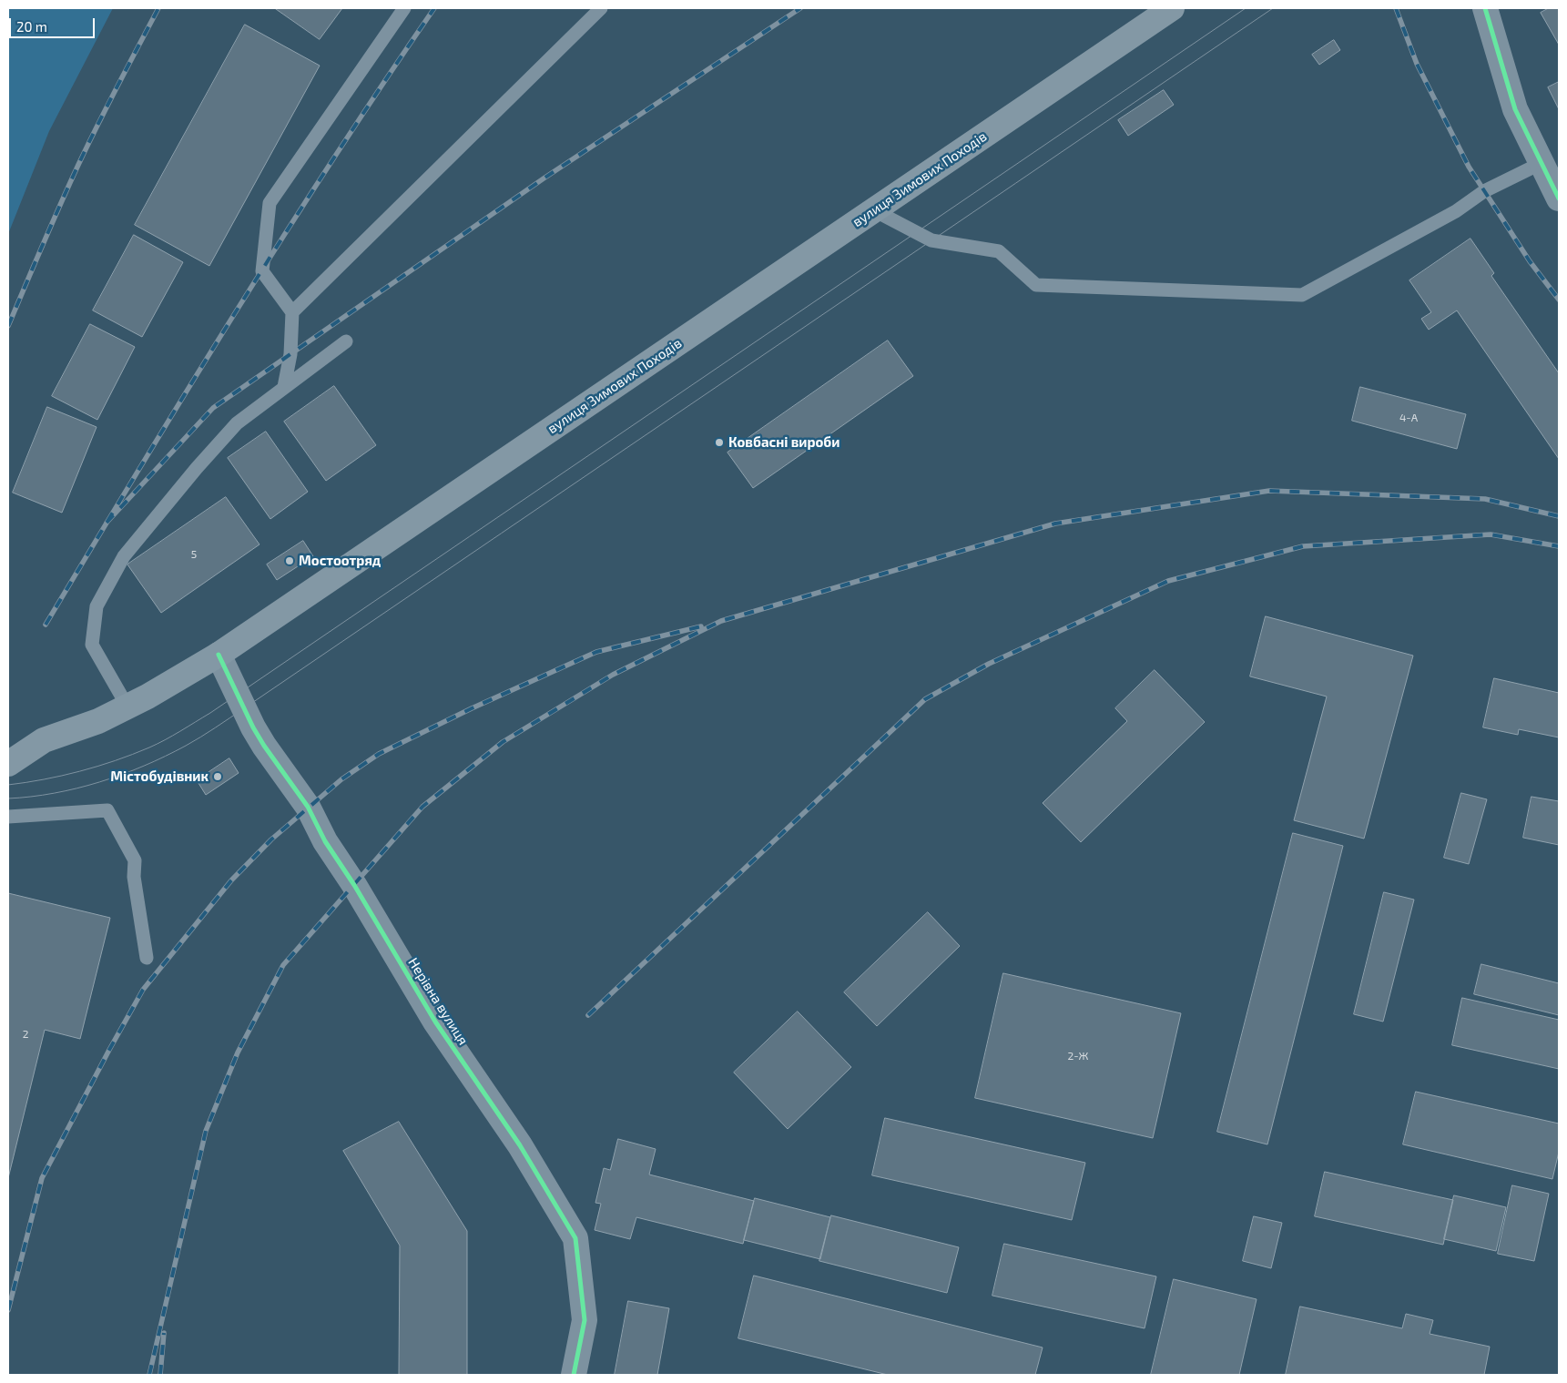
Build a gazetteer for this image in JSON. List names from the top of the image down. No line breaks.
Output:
{"streets":{"main road":["вулиця Зимових Походів"],"street":["Нерівна вулиця"]},"crossings":[["вулиця Зимових Походів","Нерівна вулиця"]],"places":["Ковбасні вироби","Мостоотряд","Містобудівник"],"house_numbers":["4-А","5","2","2-Ж"],"scale_bar":"20 m"}
